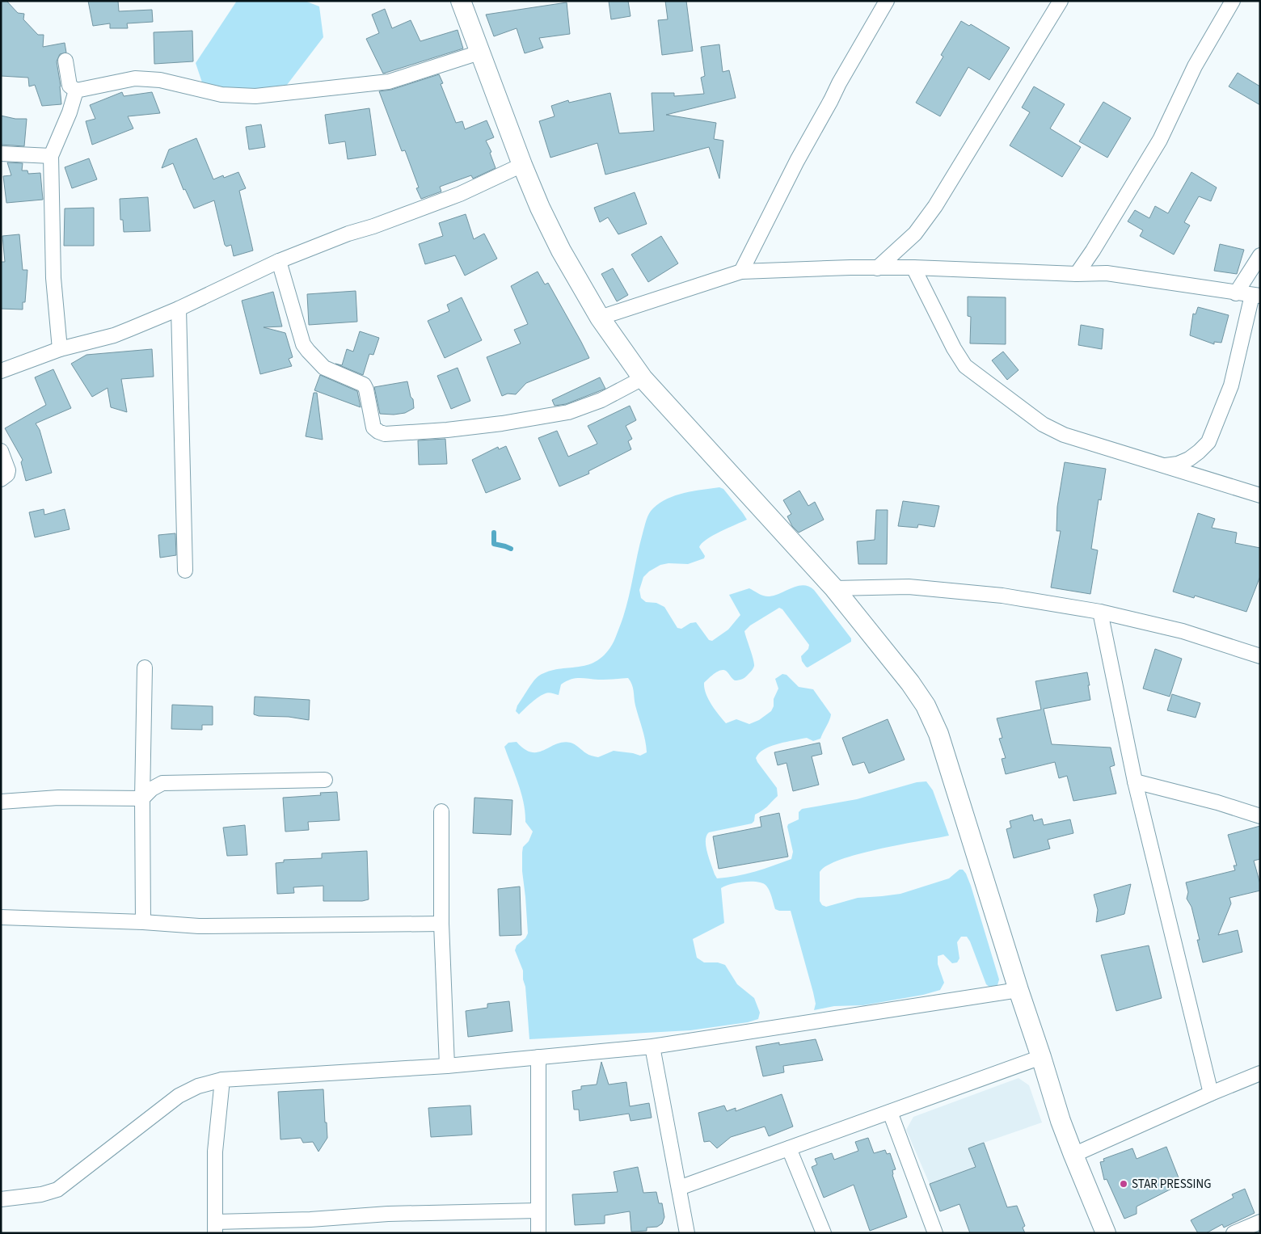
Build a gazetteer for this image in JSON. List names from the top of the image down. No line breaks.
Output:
{"places":["STAR PRESSING"]}
